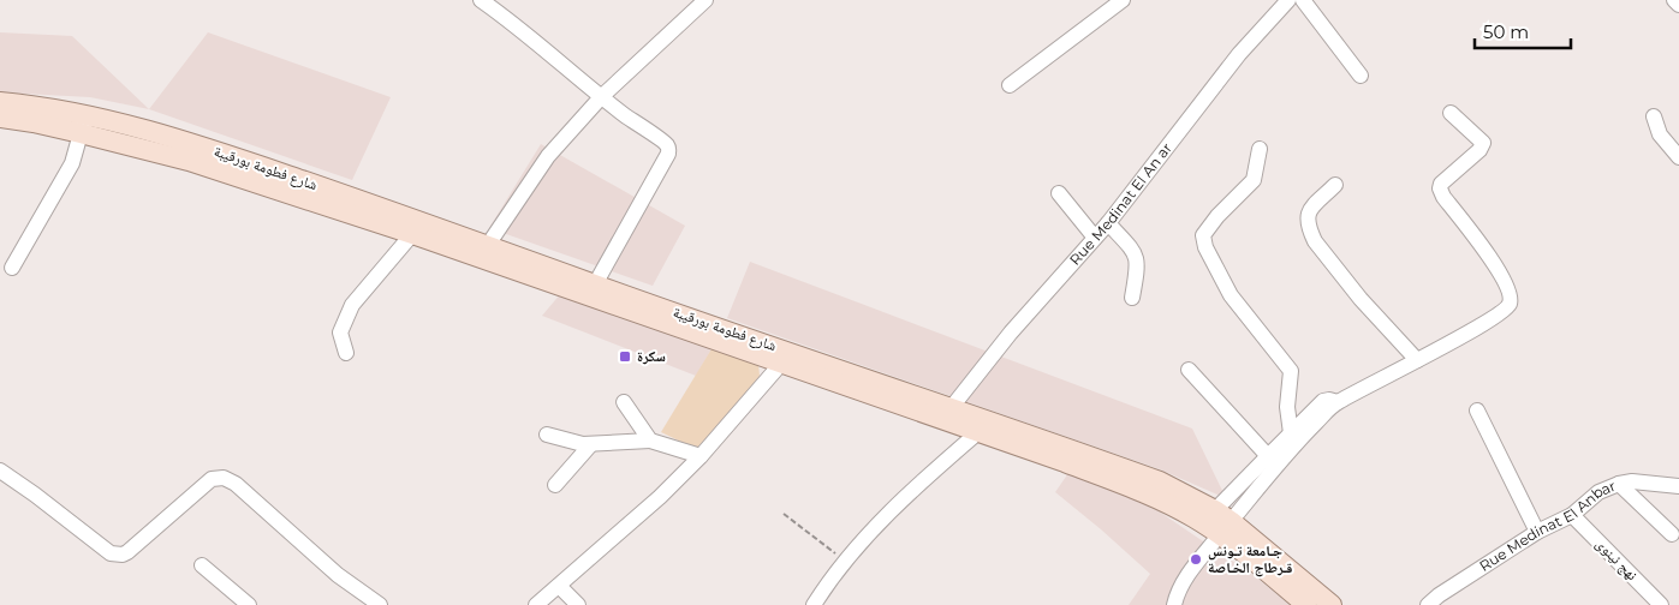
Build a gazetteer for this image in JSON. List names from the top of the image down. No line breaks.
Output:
{"streets":{"main road":["شارع فطومة بورقيبة"],"street":["Rue Medinat El An ar","Rue Medinat El Anbar","نهج نینوى"]},"crossings":[["شارع فطومة بورقيبة","Rue Medinat El An ar"],["Rue Medinat El Anbar","نهج نینوى"]],"places":{"transit":["سكرة"],"other":["جـامعة تـونس قـرطاج الخـاصة"]},"scale_bar":"50 m"}
